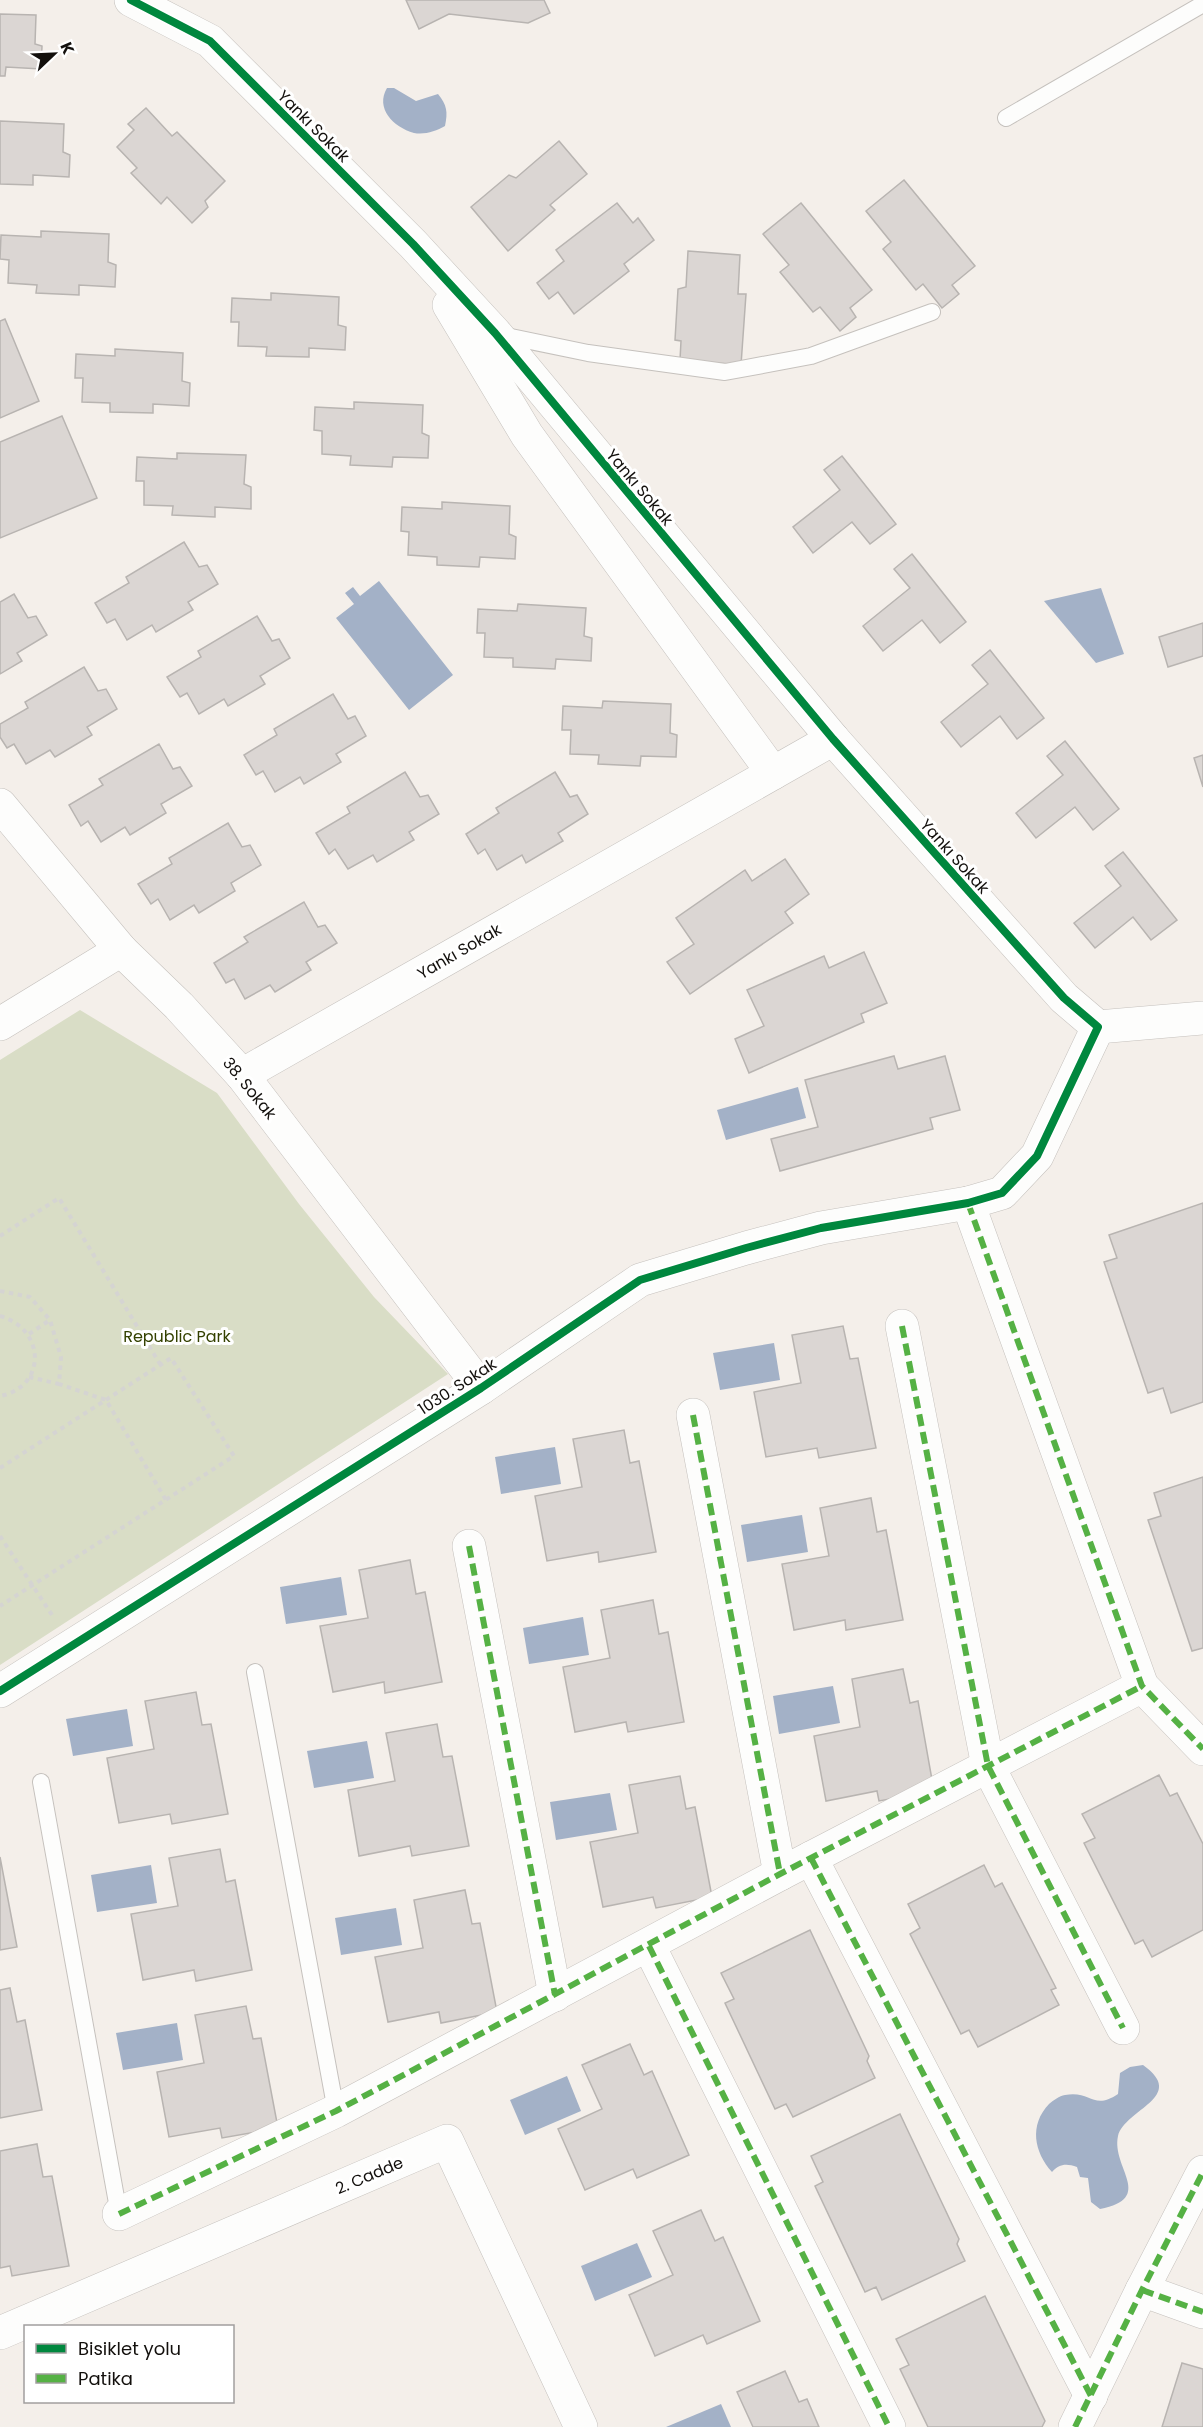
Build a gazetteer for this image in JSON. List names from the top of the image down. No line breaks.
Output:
{"streets":{"street":["Yankı Sokak","38. Sokak","1030. Sokak","2. Cadde"]},"crossings":[["Yankı Sokak","38. Sokak"],["Yankı Sokak","1030. Sokak"],["38. Sokak","1030. Sokak"]],"parks":["Republic Park"],"legend":["Bisiklet yolu","Patika"],"north":"top right"}
